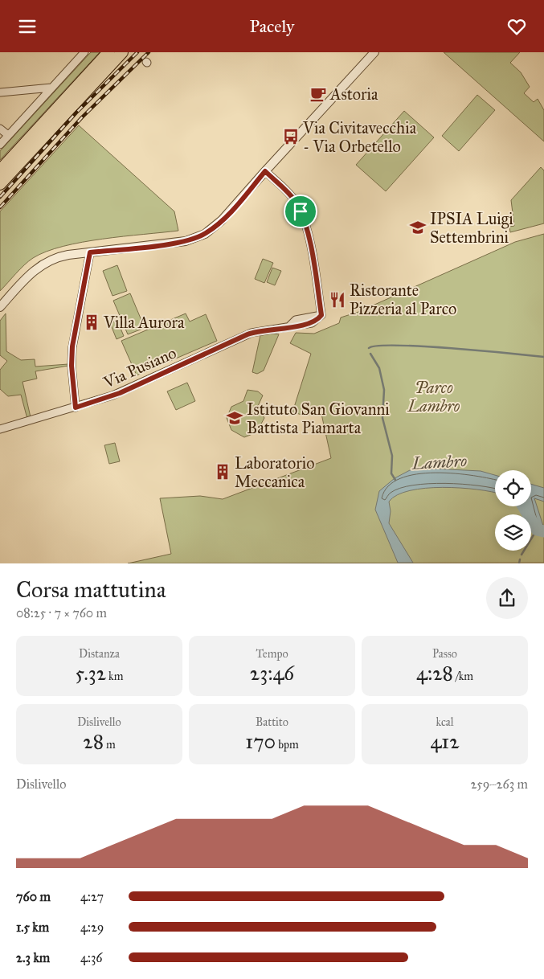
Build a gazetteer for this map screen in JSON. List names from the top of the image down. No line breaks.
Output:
{"streets":{"street":["Via Pusiano"]},"water":["Lambro"],"parks":["Parco Lambro"],"places":{"cafe":["Astoria"],"bus stop":["Via Civitavecchia - Via Orbetello"],"school or university":["IPSIA Luigi Settembrini","Istituto San Giovanni Battista Piamarta"],"restaurant":["Ristorante Pizzeria al Parco"],"building":["Villa Aurora","Laboratorio Meccanica"]},"page":{"header":"Pacely","heading":["Corsa mattutina","08:25 · 7 × 760 m"],"stats":[["Distanza","5.32 km"],["Tempo","23:46"],["Passo","4:28 /km"],["Dislivello","28 m"],["Battito","170 bpm"],["kcal","412"]],"chart":["Dislivello","259–263 m"],"list":[{"name":"760 m","note":"4:27"},{"name":"1.5 km","note":"4:29"},{"name":"2.3 km","note":"4:36"}]}}
